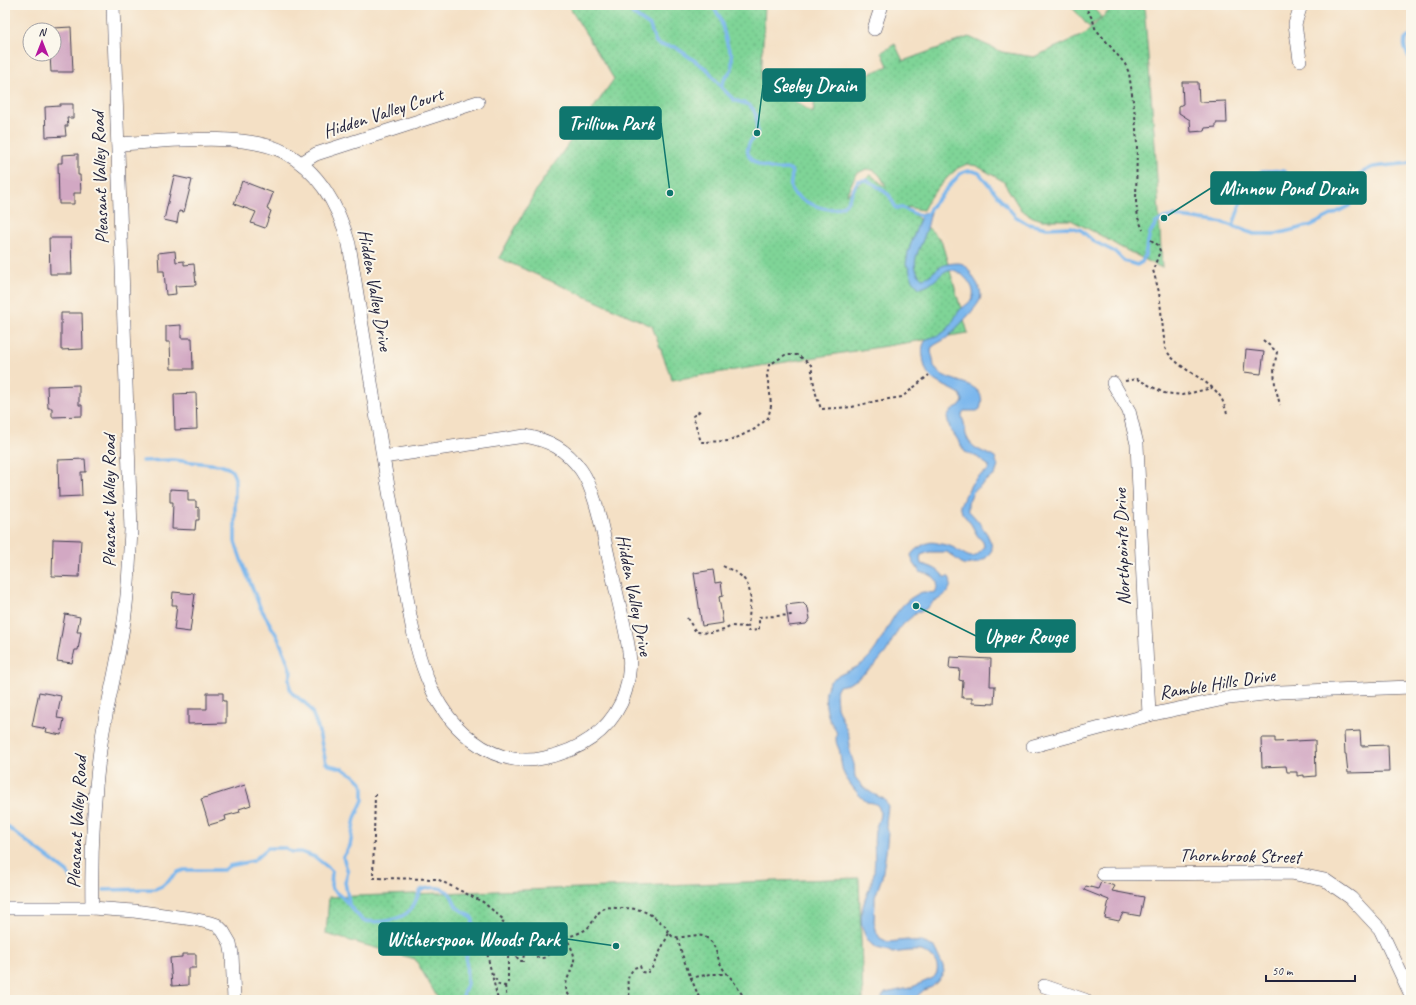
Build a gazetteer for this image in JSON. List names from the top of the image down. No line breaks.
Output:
{"streets":{"street":["Hidden Valley Court","Pleasant Valley Road","Hidden Valley Drive","Northpointe Drive","Ramble Hills Drive","Thornbrook Street"]},"crossings":[["Hidden Valley Court","Hidden Valley Drive"],["Pleasant Valley Road","Hidden Valley Drive"],["Northpointe Drive","Ramble Hills Drive"]],"places":["Seeley Drain","Trillium Park","Minnow Pond Drain","Upper Rouge","Witherspoon Woods Park"],"scale_bar":"50 m","north":"top"}
